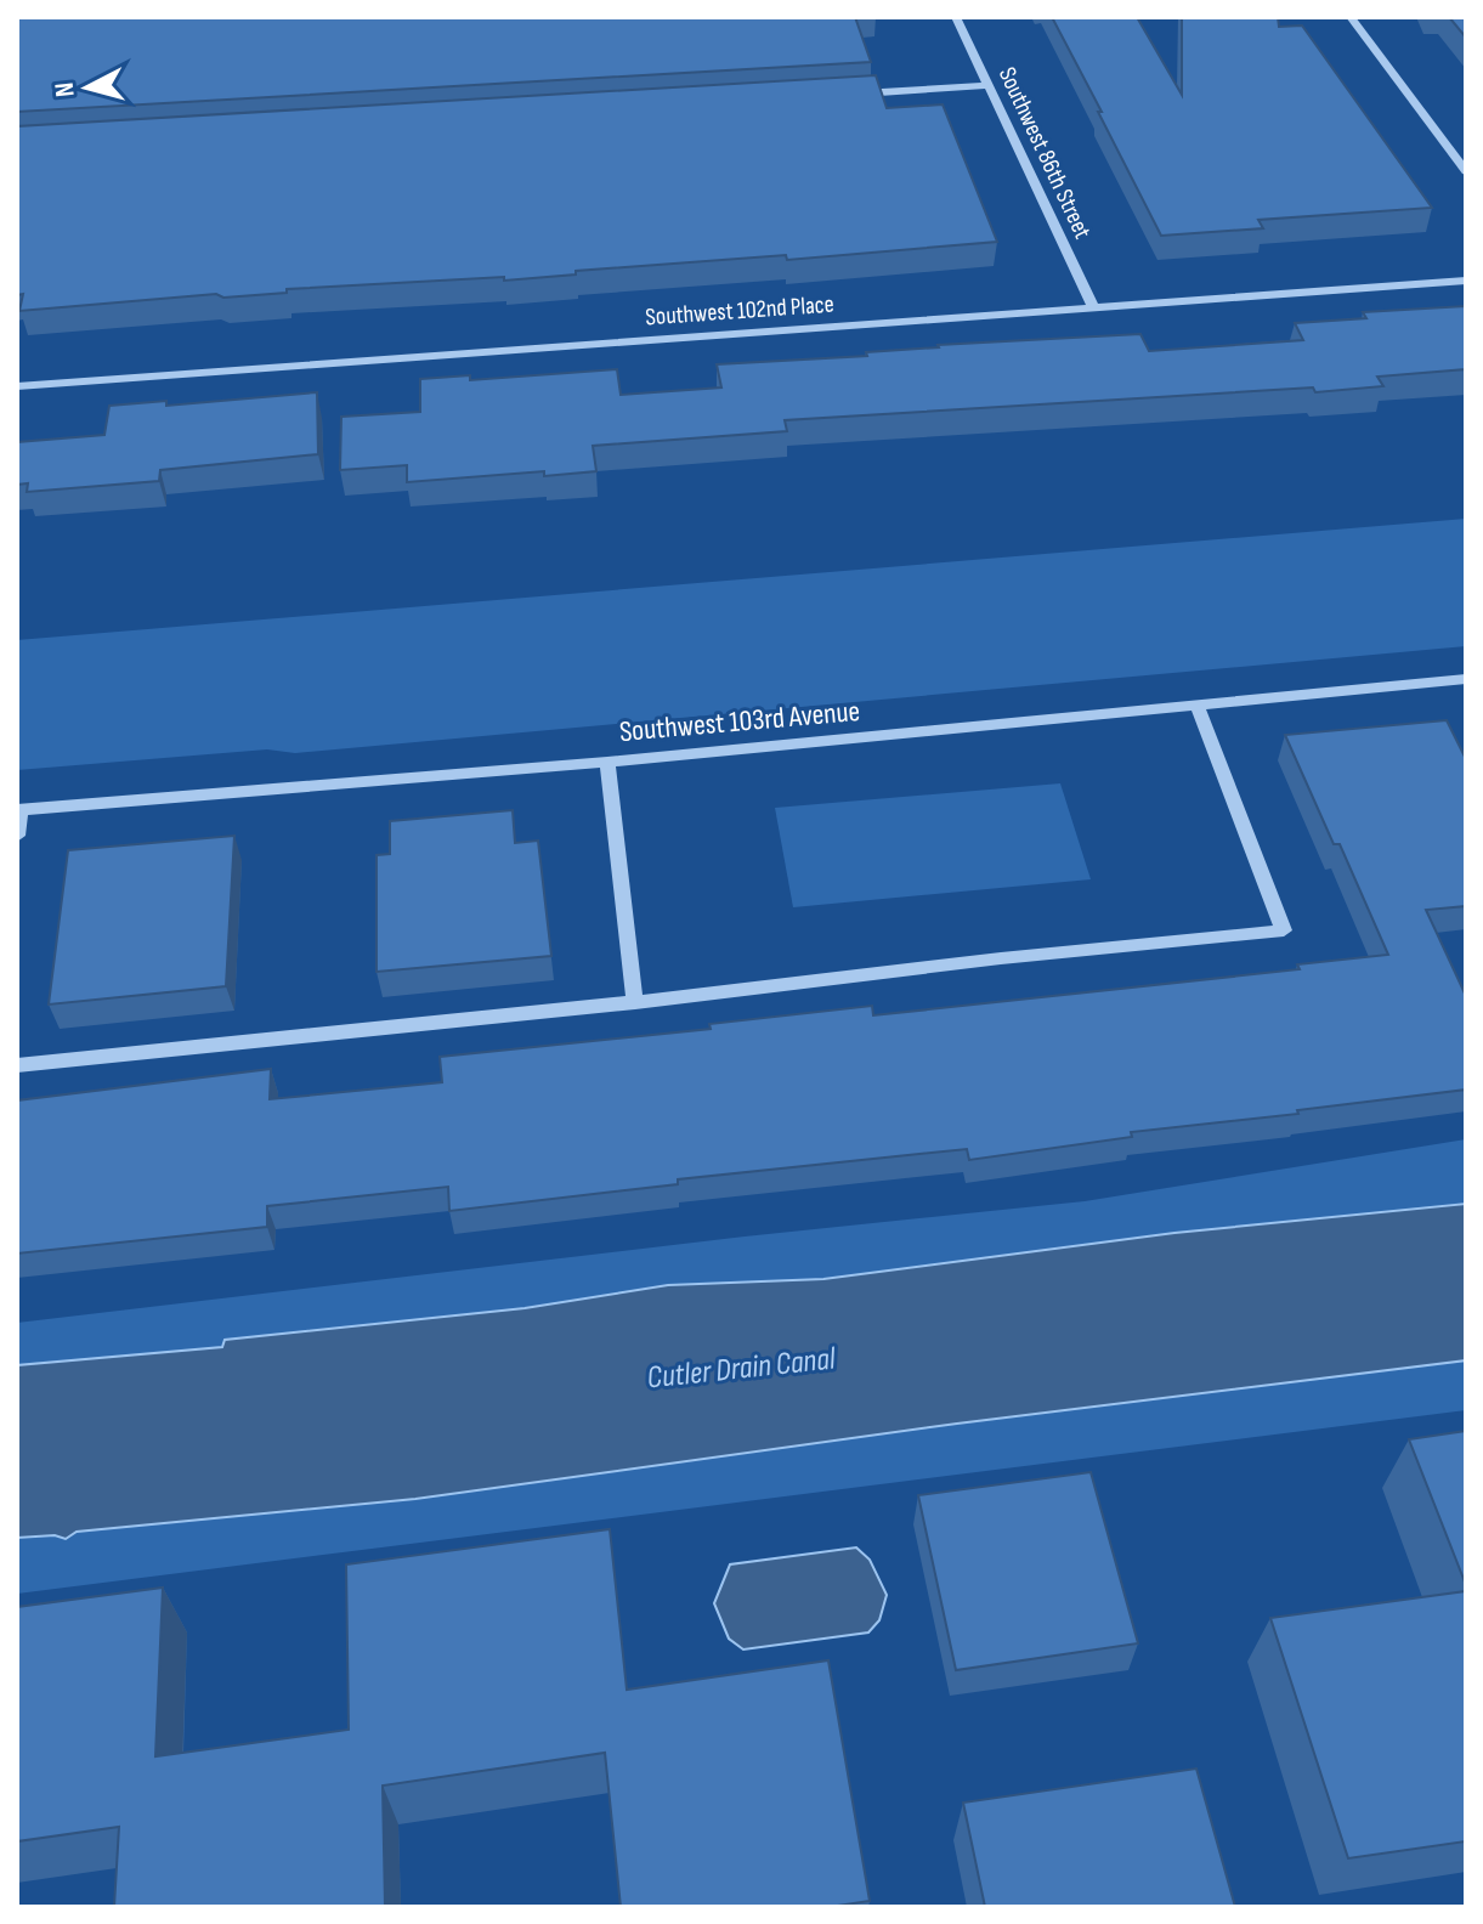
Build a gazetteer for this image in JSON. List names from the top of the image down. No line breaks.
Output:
{"streets":{"street":["Southwest 86th Street","Southwest 102nd Place","Southwest 103rd Avenue"]},"crossings":[["Southwest 86th Street","Southwest 102nd Place"]],"water":["Cutler Drain Canal"],"north":"left"}
